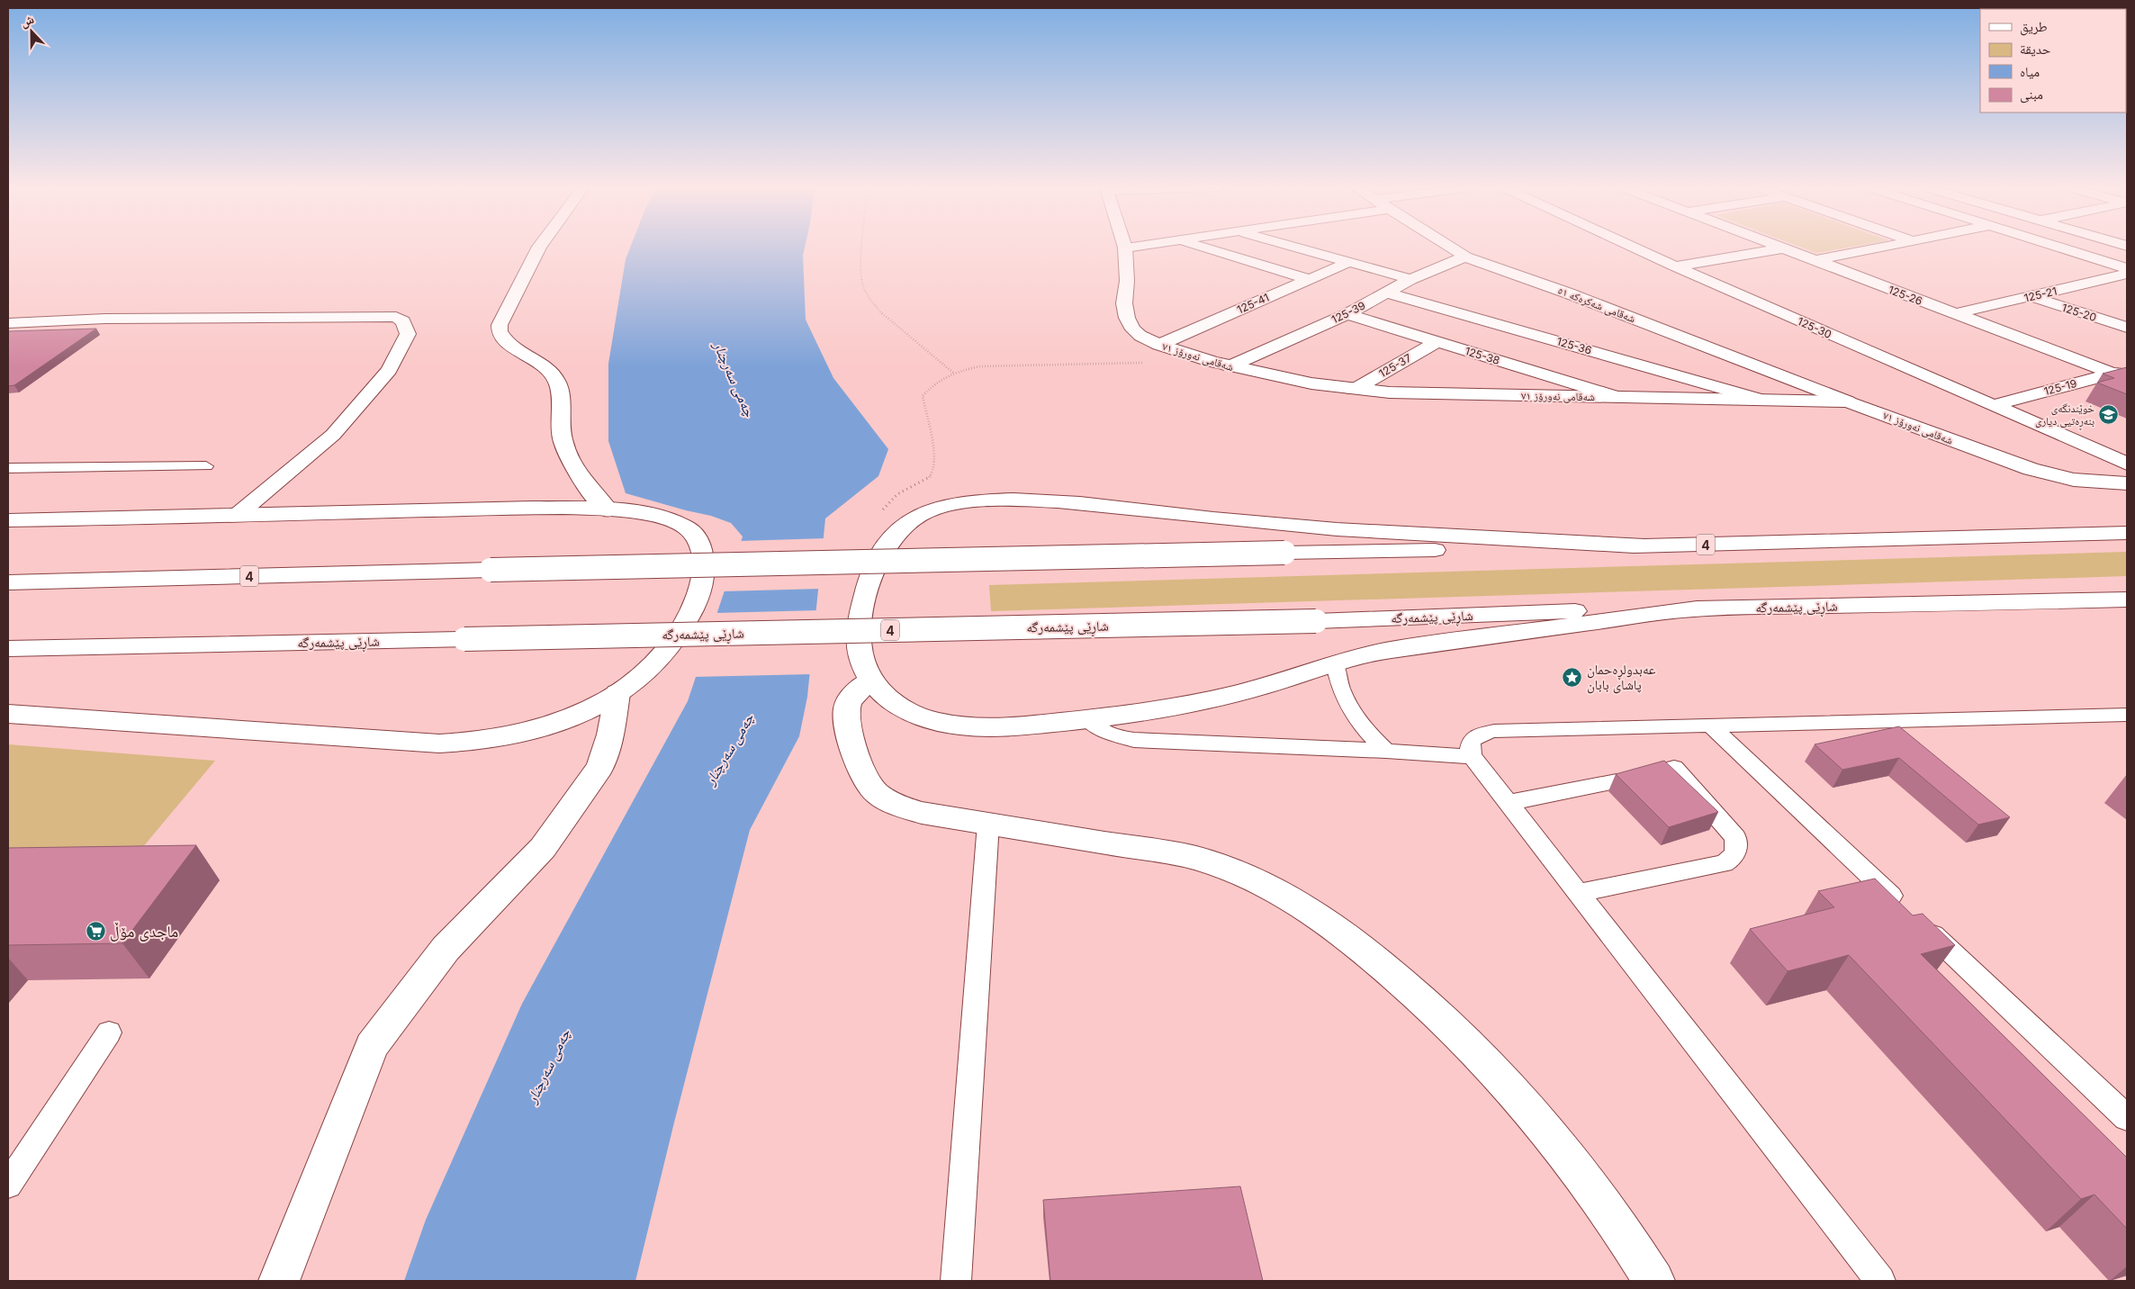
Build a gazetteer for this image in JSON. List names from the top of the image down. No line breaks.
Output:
{"streets":{"main road":["125-21","125-26","125-41","شەقامی شەکرەکە ٥١","125-39","125-20","125-30","125-36","125-38","شەقامی نەورۆز ٧١","125-37","125-19","4","شاڕێی پێشمەرگە"]},"crossings":[["125-21","125-26"],["125-21","125-20"],["125-26","125-19"],["125-41","شەقامی نەورۆز ٧١"],["شەقامی شەکرەکە ٥١","125-39"],["شەقامی شەکرەکە ٥١","شەقامی نەورۆز ٧١"],["125-39","125-36"],["125-39","125-38"],["125-39","شەقامی نەورۆز ٧١"],["125-30","125-19"],["125-36","شەقامی نەورۆز ٧١"],["125-38","شەقامی نەورۆز ٧١"],["125-38","125-37"],["شەقامی نەورۆز ٧١","125-37"]],"water":["چەمی سەرچنار"],"places":{"school or university":["خوێندنگەی بنەڕەتیی دیاری"],"place":["عەبدولڕەحمان پاشای بابان"],"supermarket":["ماجدی مۆڵ"]},"legend":["طريق","حديقة","مياه","مبنى"],"north":"top"}
